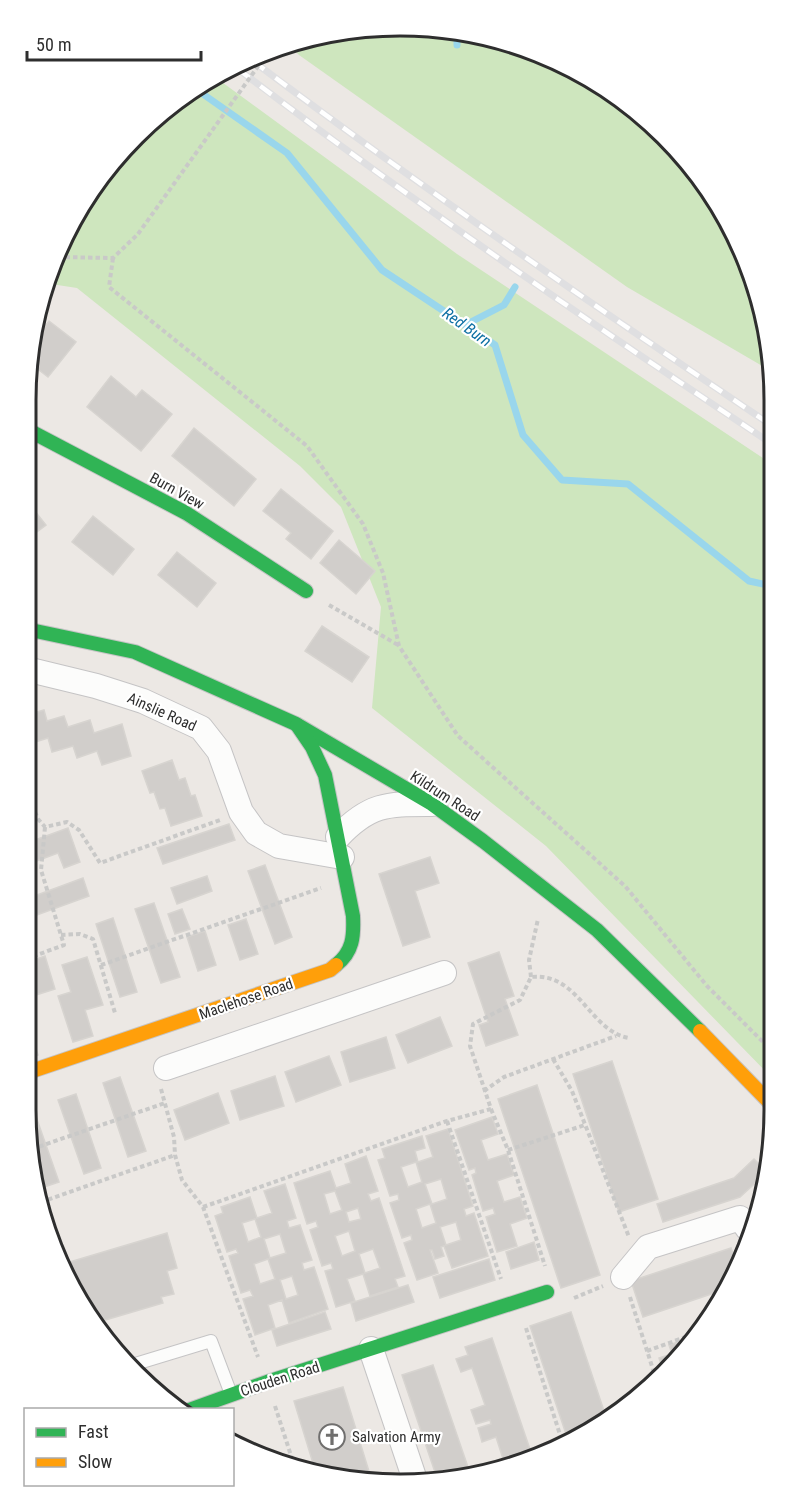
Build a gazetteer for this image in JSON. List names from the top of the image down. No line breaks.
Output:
{"streets":{"street":["Burn View","Ainslie Road","Kildrum Road","Maclehose Road","Clouden Road"]},"crossings":[["Ainslie Road","Maclehose Road"],["Kildrum Road","Maclehose Road"]],"water":["Red Burn"],"places":{"church":["Salvation Army"]},"legend":["Fast","Slow"],"scale_bar":"50 m"}
